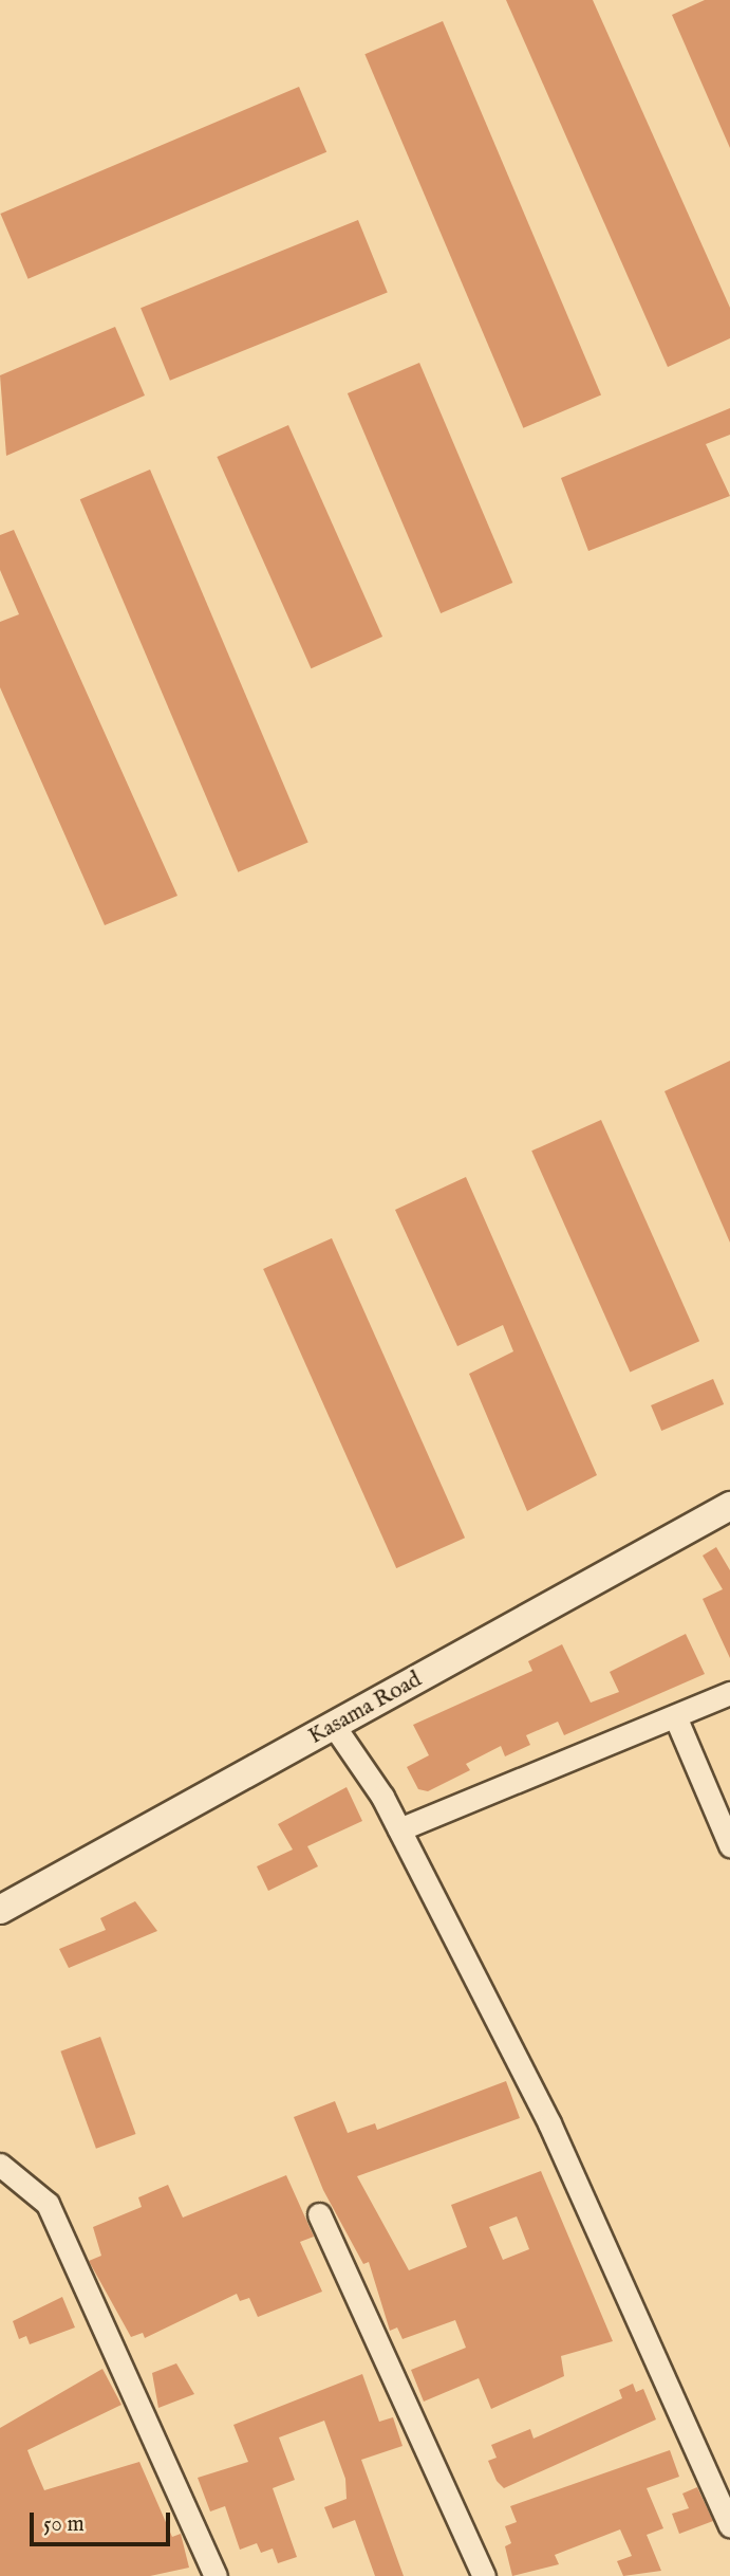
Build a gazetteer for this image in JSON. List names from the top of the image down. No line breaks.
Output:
{"streets":{"street":["Kasama Road"]},"scale_bar":"50 m"}
